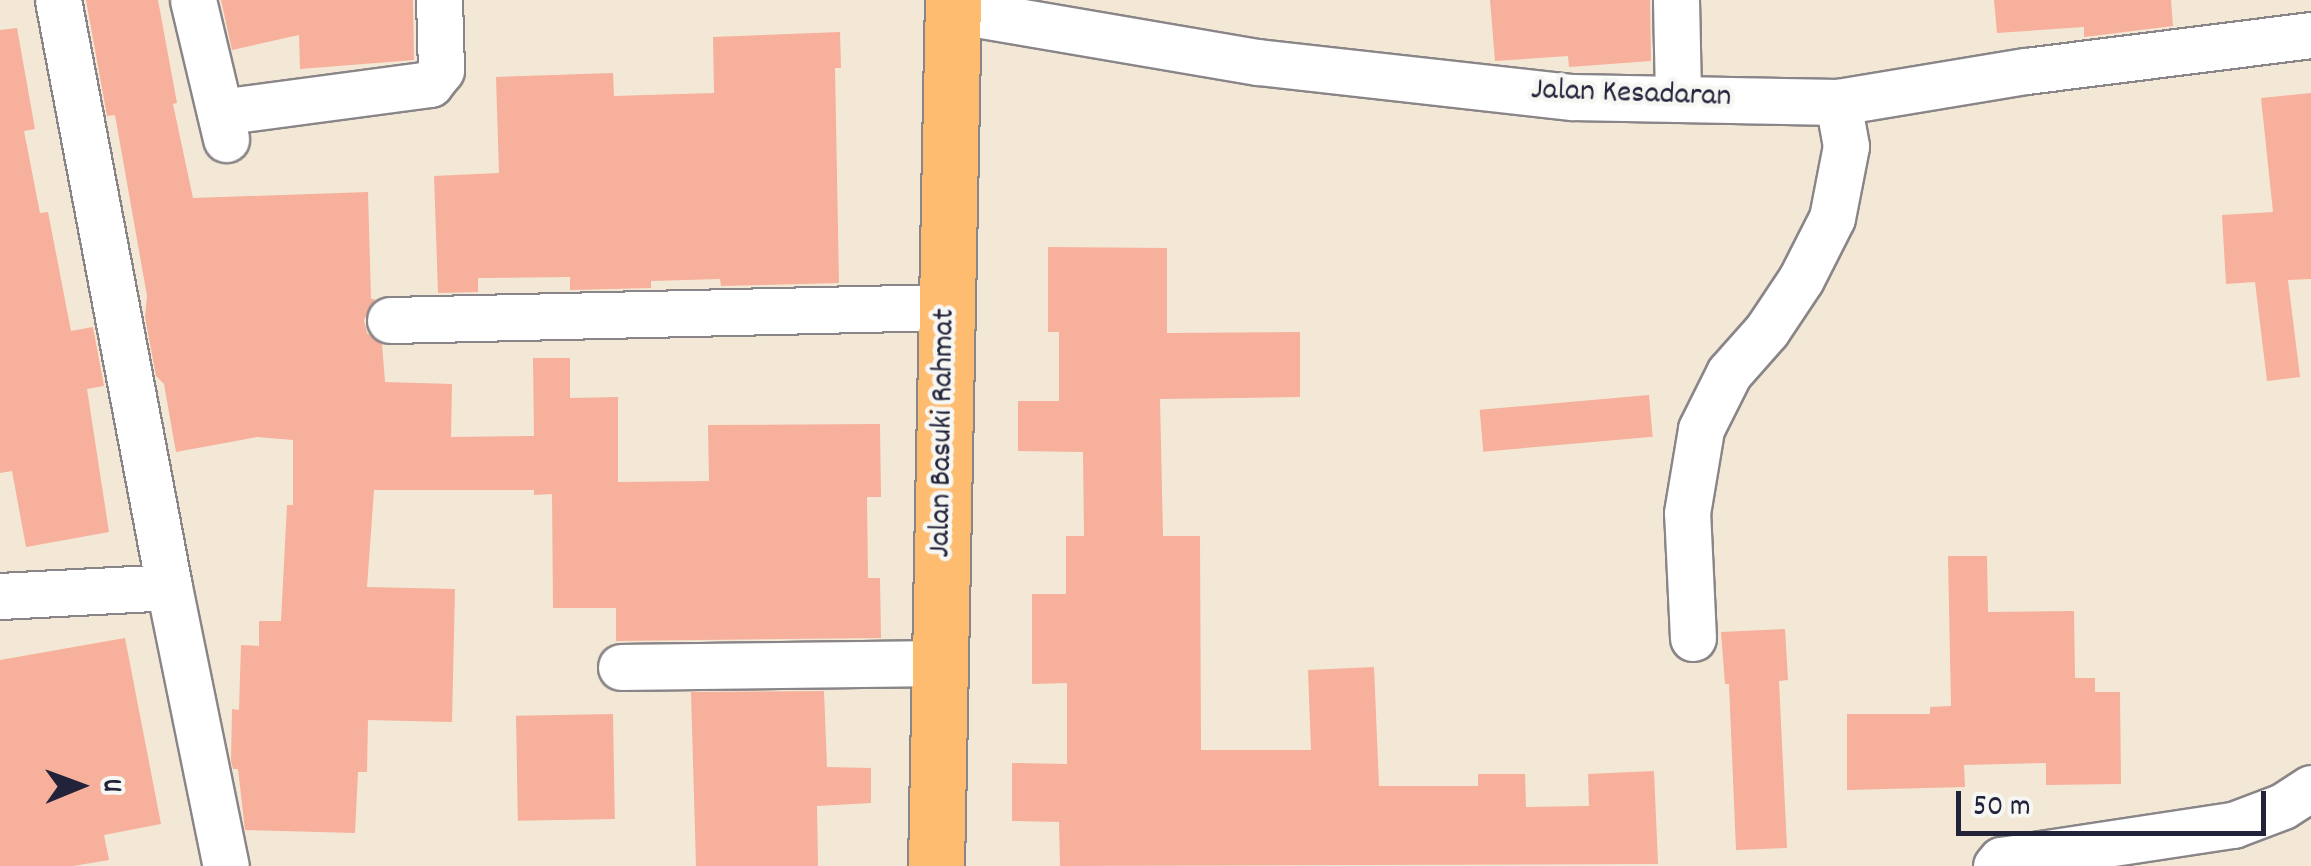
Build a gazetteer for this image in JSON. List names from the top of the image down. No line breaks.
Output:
{"streets":{"highway":["Jalan Basuki Rahmat"],"street":["Jalan Kesadaran"]},"crossings":[["Jalan Kesadaran","Jalan Basuki Rahmat"]],"scale_bar":"50 m","north":"right"}
